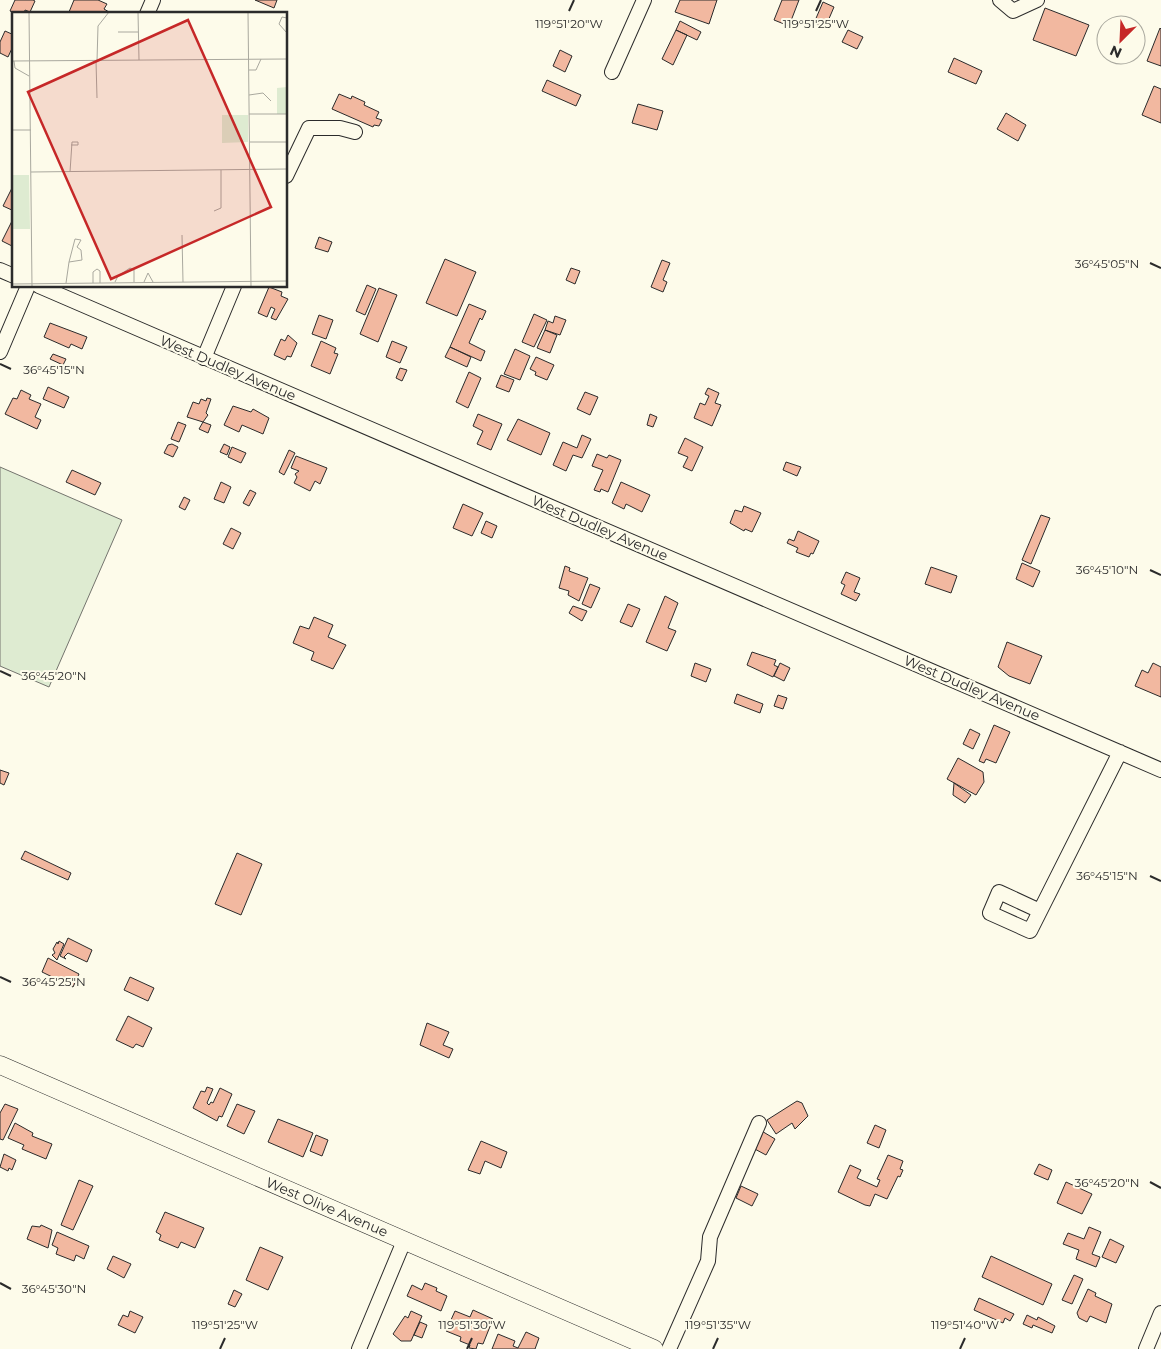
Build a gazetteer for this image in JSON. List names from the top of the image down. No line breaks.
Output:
{"streets":{"main road":["West Olive Avenue"],"street":["West Dudley Avenue"]},"north":"bottom left","coordinates":["119°51'20\"W","119°51'25\"W","36°45'05\"N","36°45'15\"N","36°45'10\"N","36°45'20\"N","36°45'25\"N","36°45'30\"N","119°51'30\"W","119°51'35\"W","119°51'40\"W"]}
